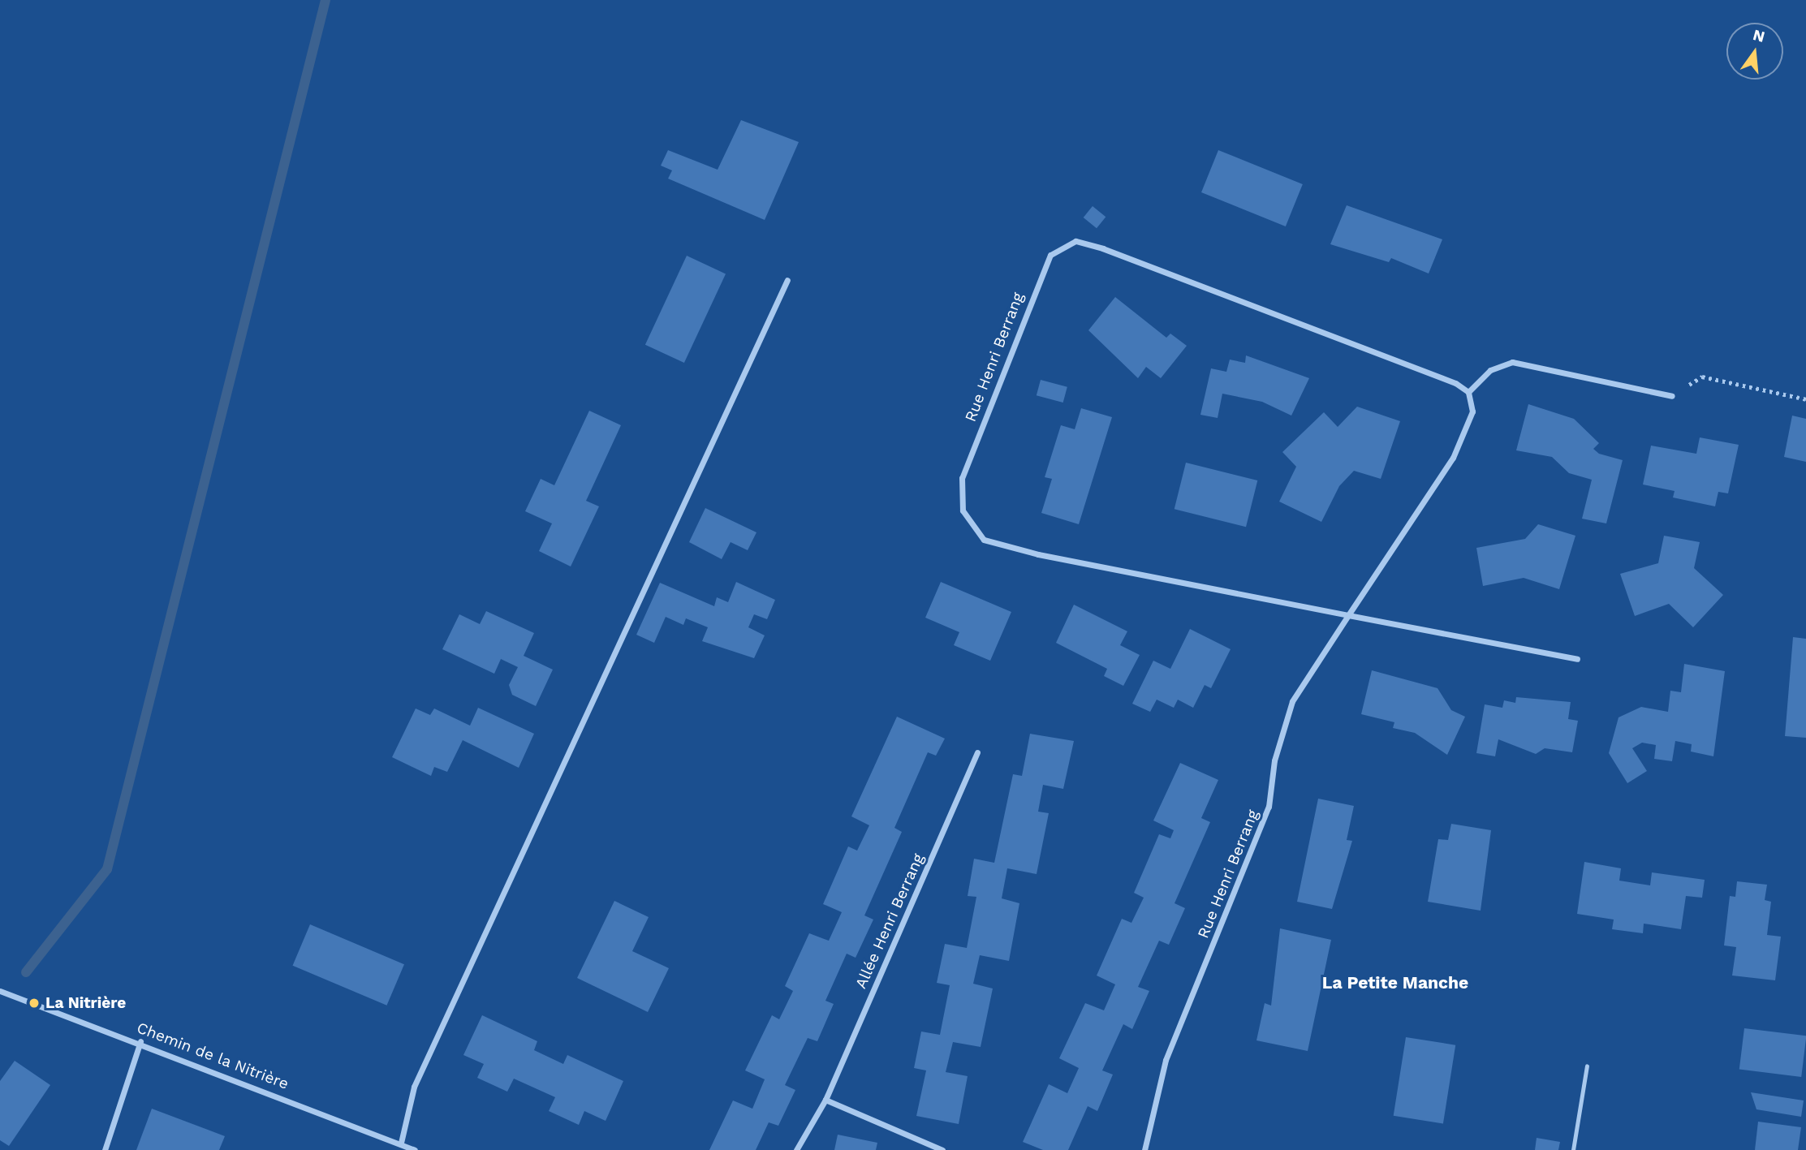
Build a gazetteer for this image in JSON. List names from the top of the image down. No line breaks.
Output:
{"streets":{"street":["Rue Henri Berrang","Allée Henri Berrang","Chemin de la Nitrière"]},"districts":["La Petite Manche"],"places":["La Nitrière"],"north":"top"}
